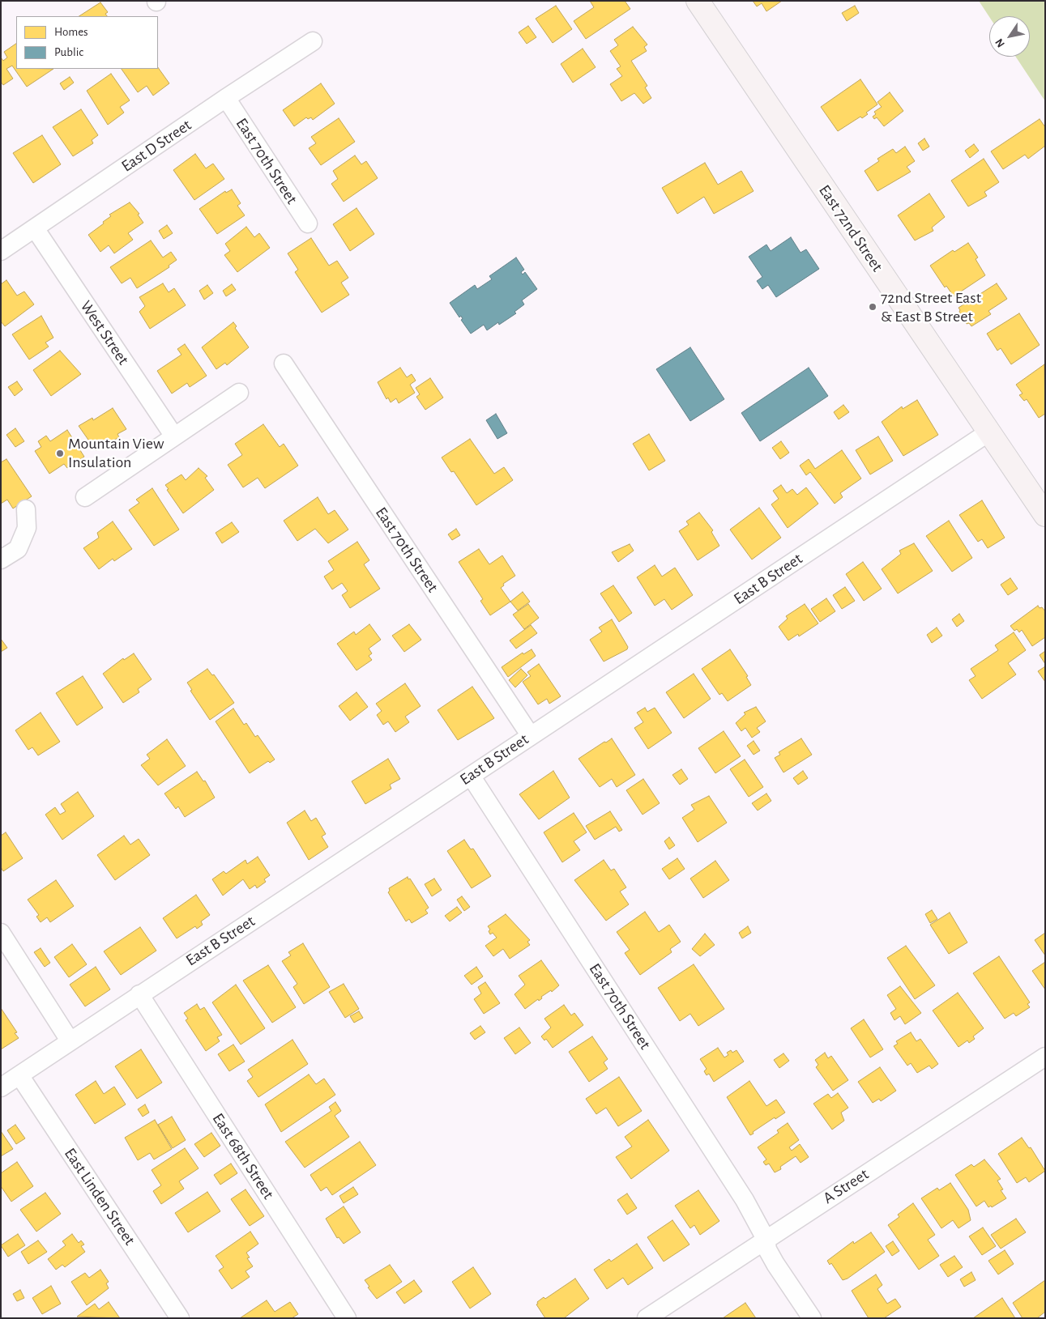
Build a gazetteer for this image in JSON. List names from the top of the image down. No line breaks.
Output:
{"streets":{"main road":["East 72nd Street"],"street":["East D Street","East 70th Street","West Street","East B Street","East 68th Street","A Street","East Linden Street"]},"crossings":[["East D Street","East 70th Street"],["East D Street","West Street"],["East 70th Street","East B Street"],["East 70th Street","A Street"],["East 72nd Street","East B Street"],["East B Street","East 68th Street"],["East B Street","East Linden Street"]],"places":["72nd Street East & East B Street","Mountain View Insulation"],"legend":["Homes","Public"],"north":"bottom left"}
